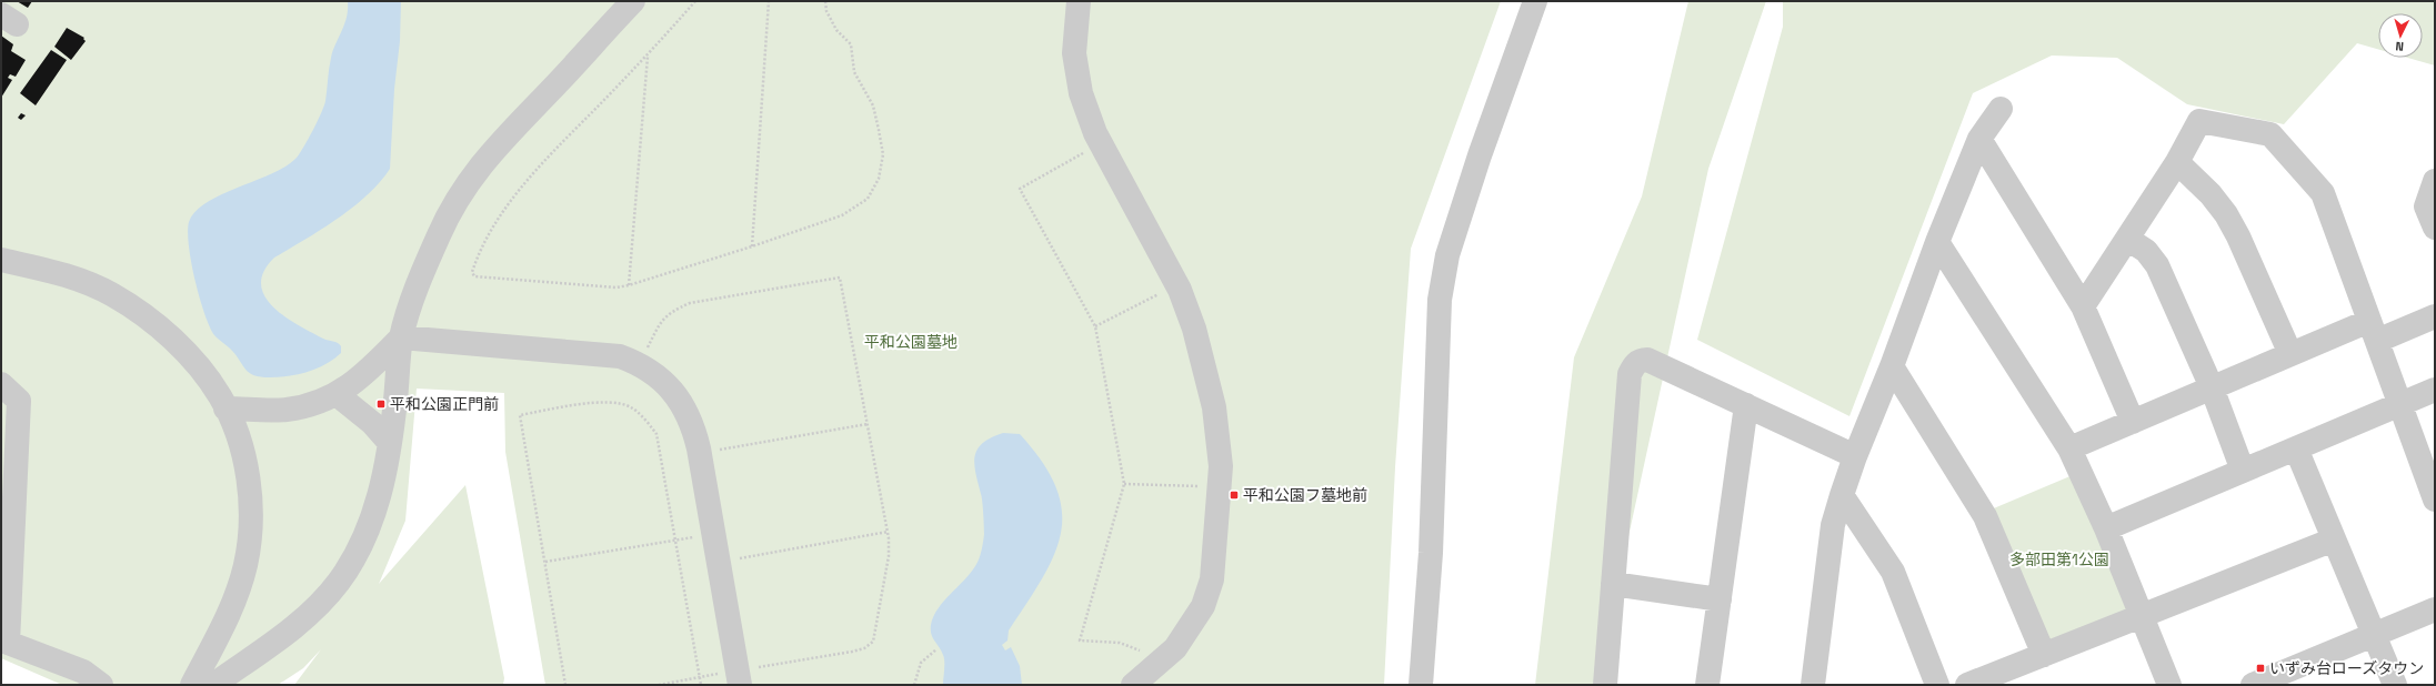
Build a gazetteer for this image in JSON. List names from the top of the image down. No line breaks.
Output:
{"parks":["平和公園墓地","多部田第1公園"],"places":{"transit":["平和公園正門前","平和公園フ墓地前","いずみ台ローズタウン"]},"north":"bottom"}
